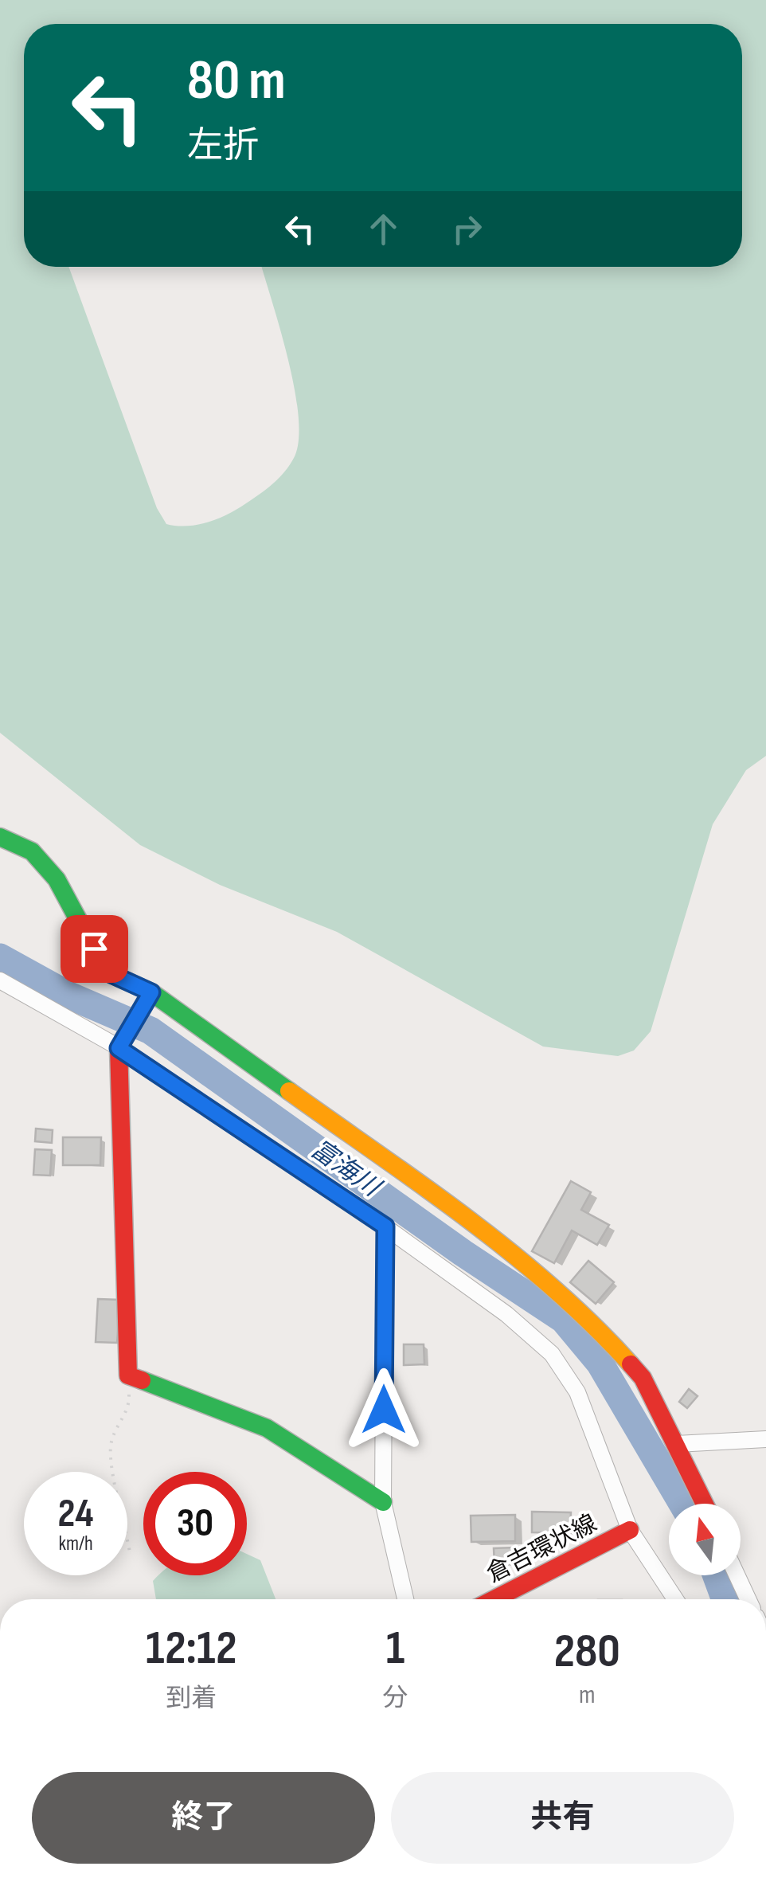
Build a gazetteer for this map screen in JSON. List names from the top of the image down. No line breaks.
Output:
{"streets":{"street":["倉吉環状線"]},"water":["富海川"],"north":"top","page":{"turn":["80 m","左折"],"speed":"24 km/h","limit":"30","eta":["12:12","到着","1","分","280","m"],"buttons":["終了","共有"]}}
